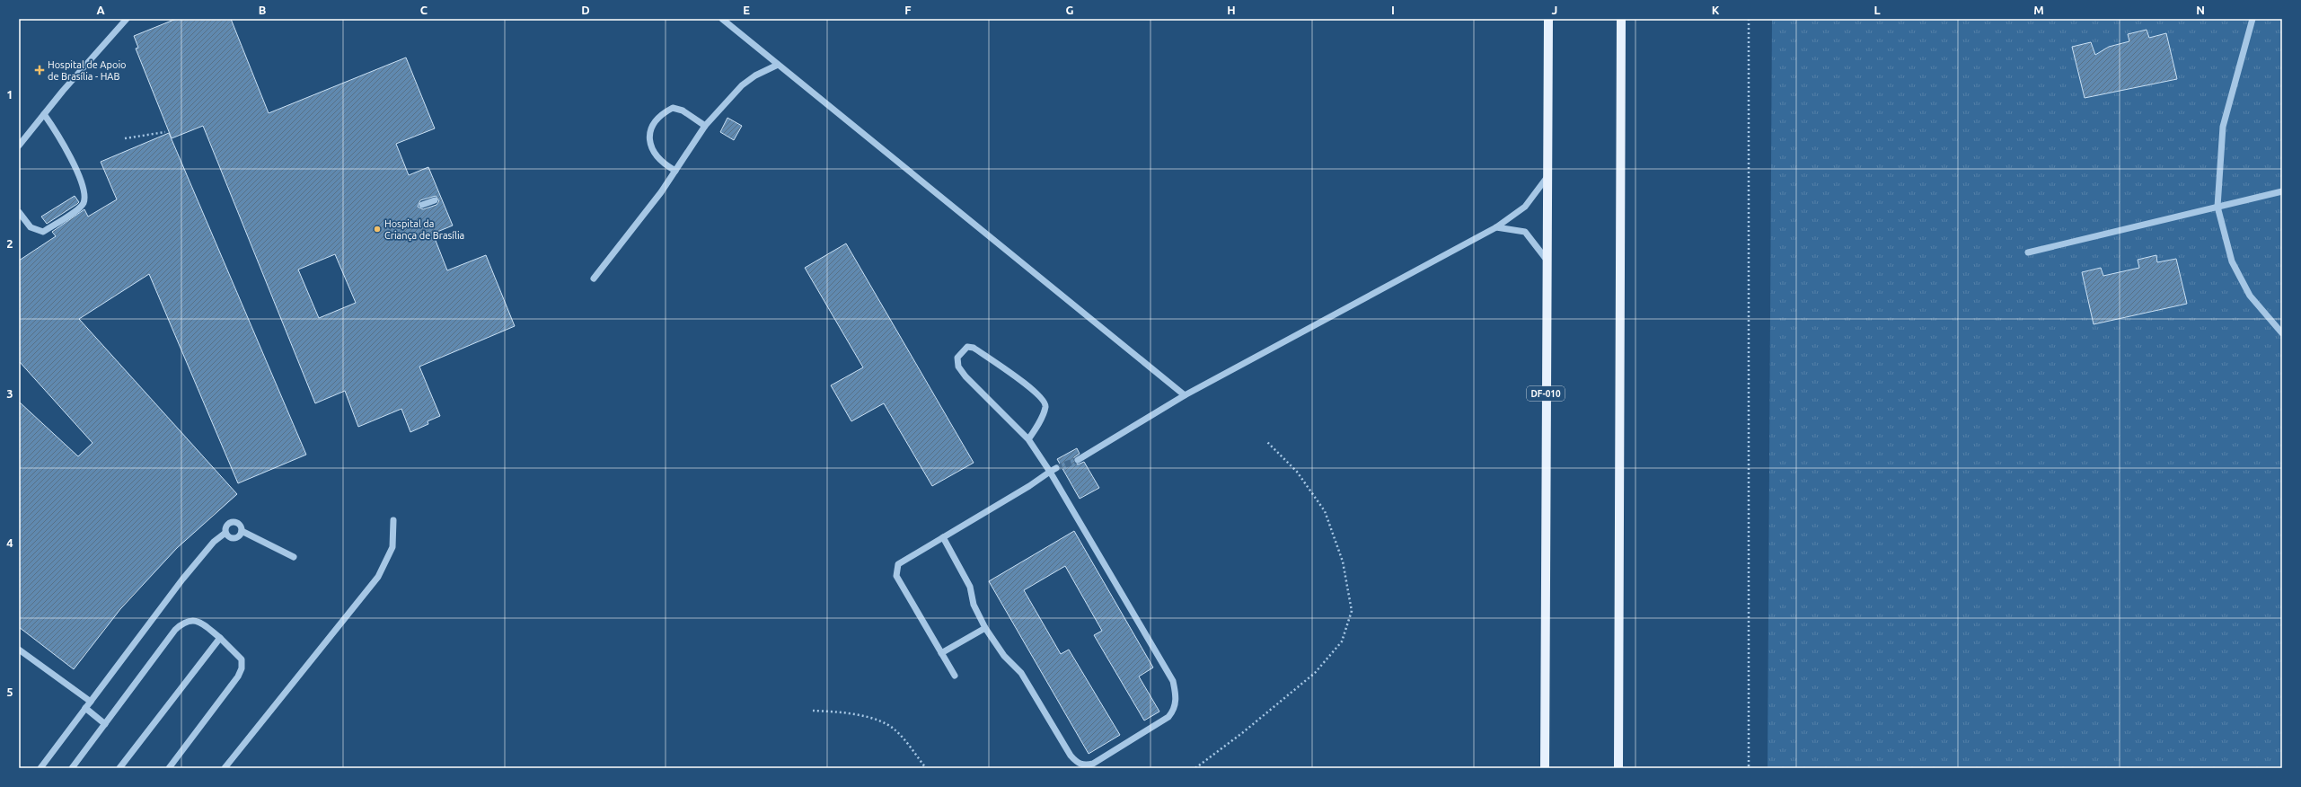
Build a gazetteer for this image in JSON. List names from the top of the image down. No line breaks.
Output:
{"streets":{"main road":["DF-010"]},"places":{"health":["Hospital de Apoio de Brasília - HAB"],"other":["Hospital da Criança de Brasília"]},"grid":{"columns":["A","B","C","D","E","F","G","H","I","J","K","L","M","N"],"rows":["1","2","3","4","5"]}}
